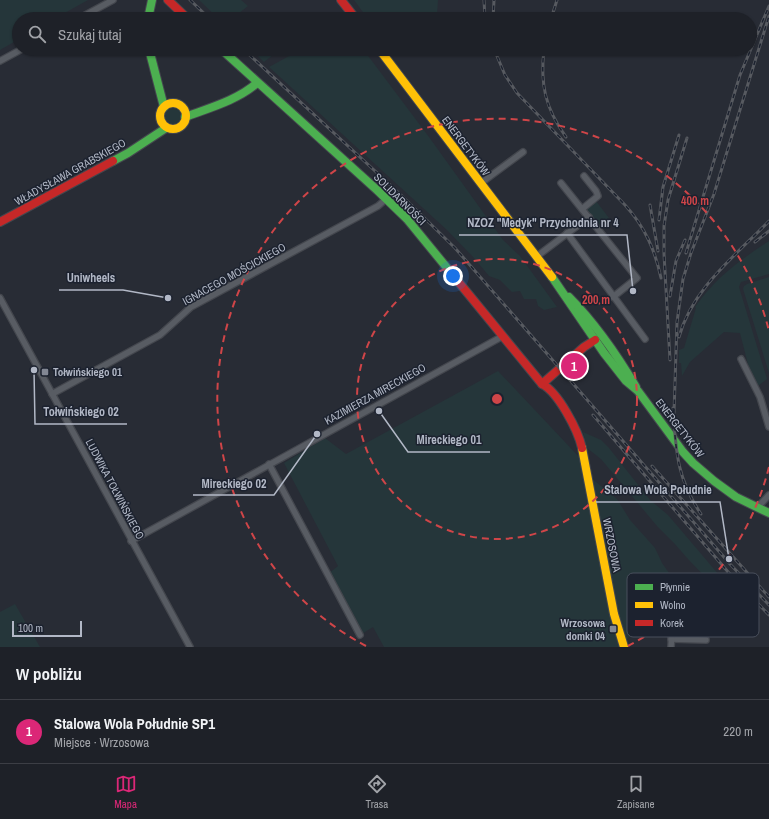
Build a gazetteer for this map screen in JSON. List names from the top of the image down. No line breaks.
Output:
{"streets":{"street":["ENERGETYKÓW","WŁADYSŁAWA GRABSKIEGO","SOLIDARNOŚCI","IGNACEGO MOŚCICKIEGO","KAZIMIERZA MIRECKIEGO","LUDWIKA TOŁWIŃSKIEGO","WRZOSOWA"]},"crossings":[["SOLIDARNOŚCI","IGNACEGO MOŚCICKIEGO"],["SOLIDARNOŚCI","KAZIMIERZA MIRECKIEGO"],["SOLIDARNOŚCI","WRZOSOWA"],["IGNACEGO MOŚCICKIEGO","LUDWIKA TOŁWIŃSKIEGO"],["KAZIMIERZA MIRECKIEGO","LUDWIKA TOŁWIŃSKIEGO"]],"places":{"other":["NZOZ \"Medyk\" Przychodnia nr 4","Uniwheels","Tołwińskiego 02","Mireckiego 01","Mireckiego 02","Stalowa Wola Południe"],"transit":["Tołwińskiego 01","Wrzosowa domki 04"]},"legend":["Płynnie","Wolno","Korek"],"scale_bar":"100 m","page":{"search":"Szukaj tutaj","pins":"1","scale":"100 m","heading":"W pobliżu","list":[{"mark":"1","name":"Stalowa Wola Południe SP1","note":"Miejsce · Wrzosowa","value":"220 m"}],"nav":["Mapa","Trasa","Zapisane"]},"rings":["400 m","200 m"]}
